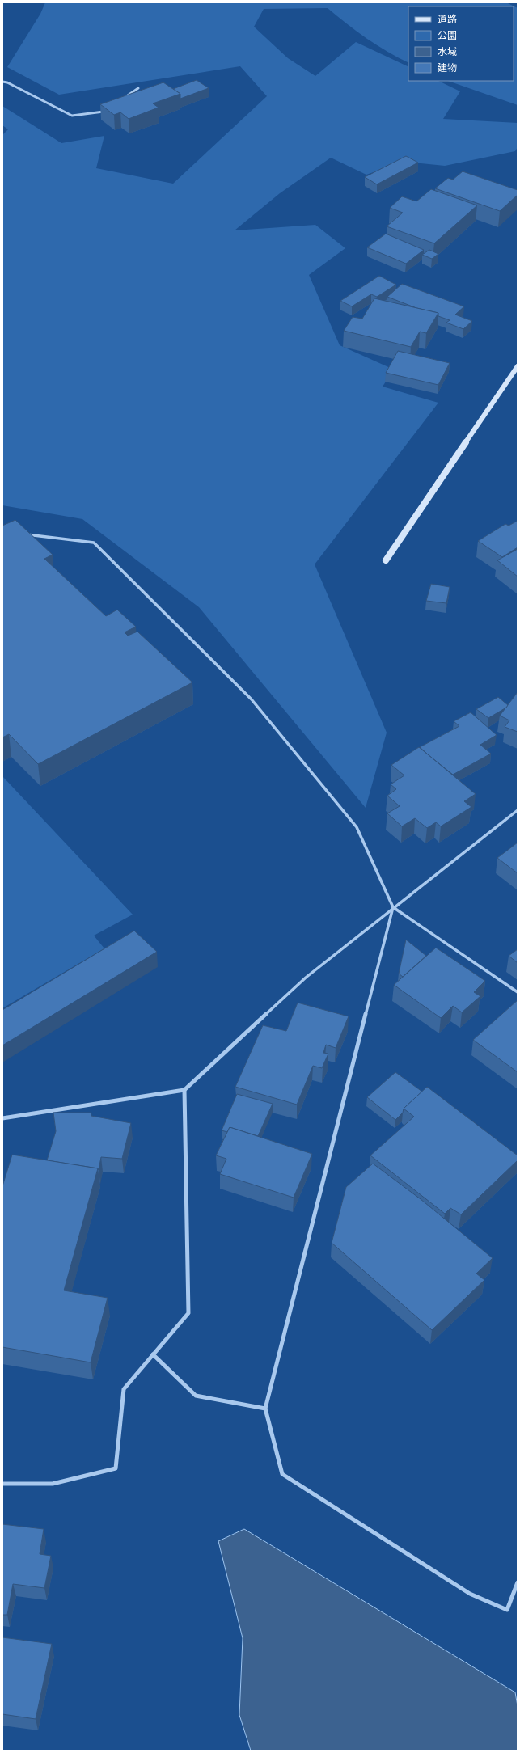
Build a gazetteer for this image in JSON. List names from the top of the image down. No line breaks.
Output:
{"legend":["道路","公園","水域","建物"]}
